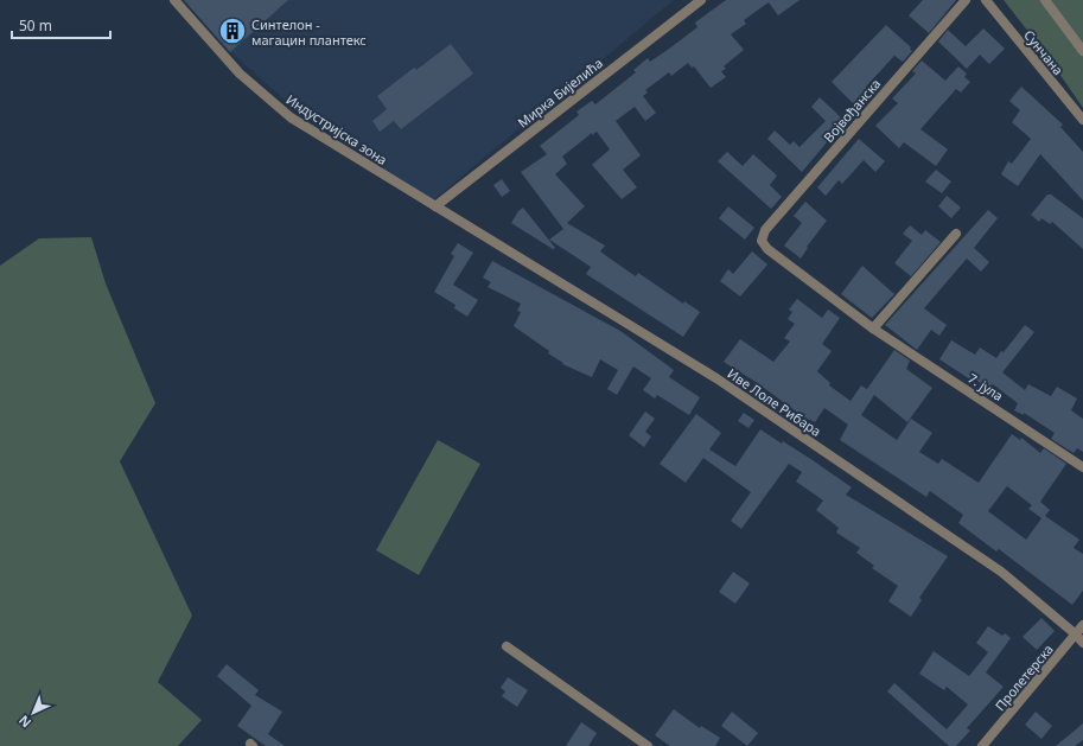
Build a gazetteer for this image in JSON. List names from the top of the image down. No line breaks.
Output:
{"streets":{"street":["Сунчана","Мирка Бијелића","Војвођанска","Индустријска зона","7. јула","Иве Лоле Рибара","Пролетерска"]},"crossings":[["Мирка Бијелића","Индустријска зона"],["Мирка Бијелића","Иве Лоле Рибара"],["Војвођанска","7. јула"],["Индустријска зона","Иве Лоле Рибара"],["Иве Лоле Рибара","Пролетерска"]],"places":{"building":["Синтелон - магацин плантекс"]},"scale_bar":"50 m","north":"bottom left"}
